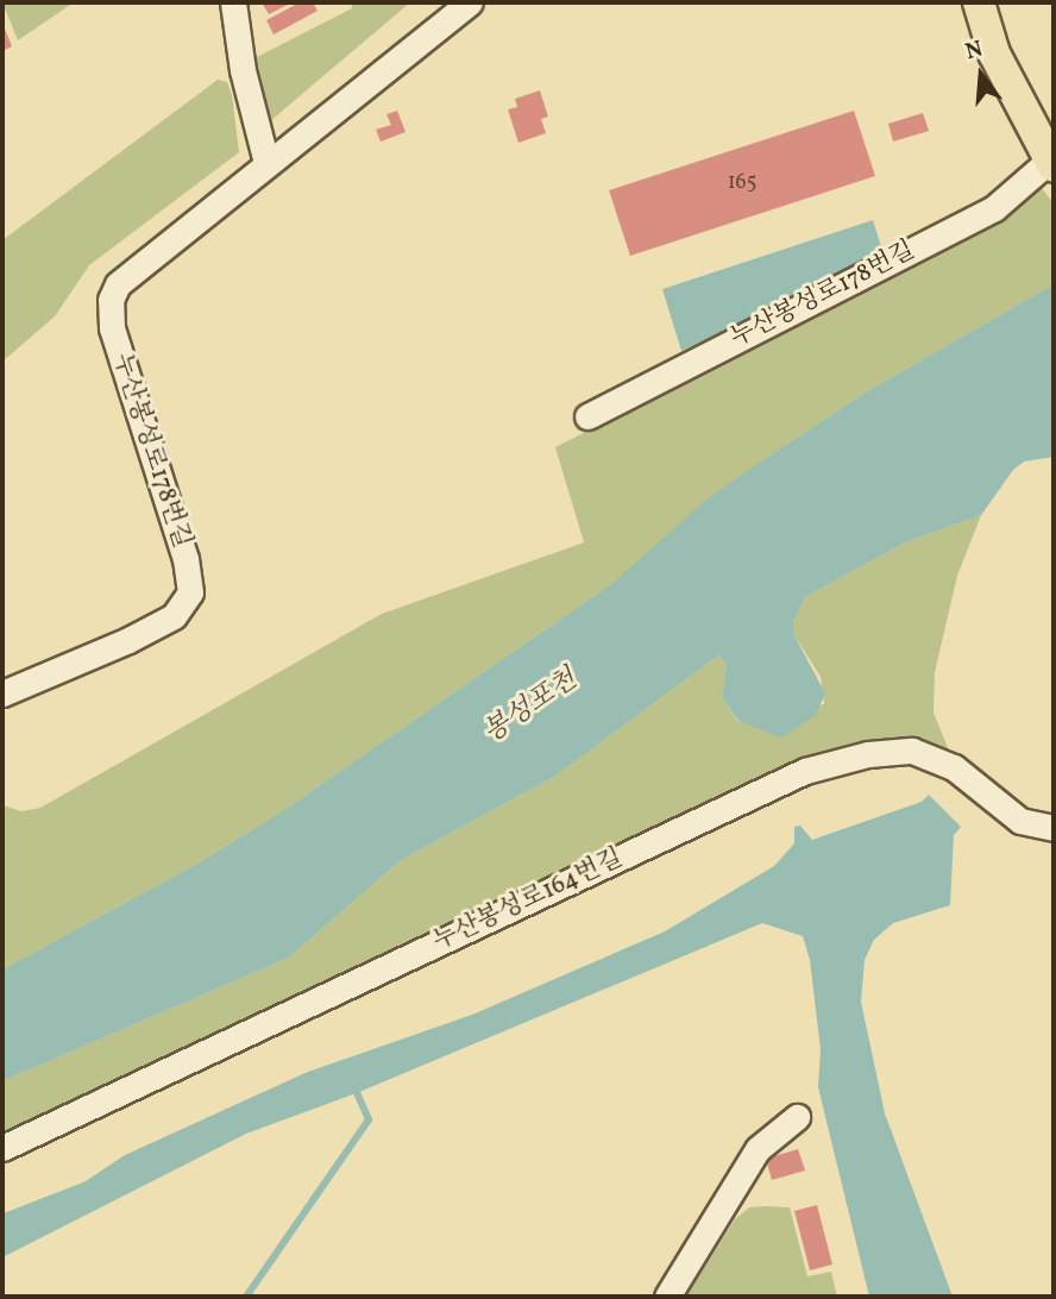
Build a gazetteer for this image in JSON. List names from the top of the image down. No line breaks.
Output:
{"streets":{"lane":["누산봉성로178번길","누산봉성로164번길"]},"water":["봉성포천"],"house_numbers":["165"],"north":"top"}
